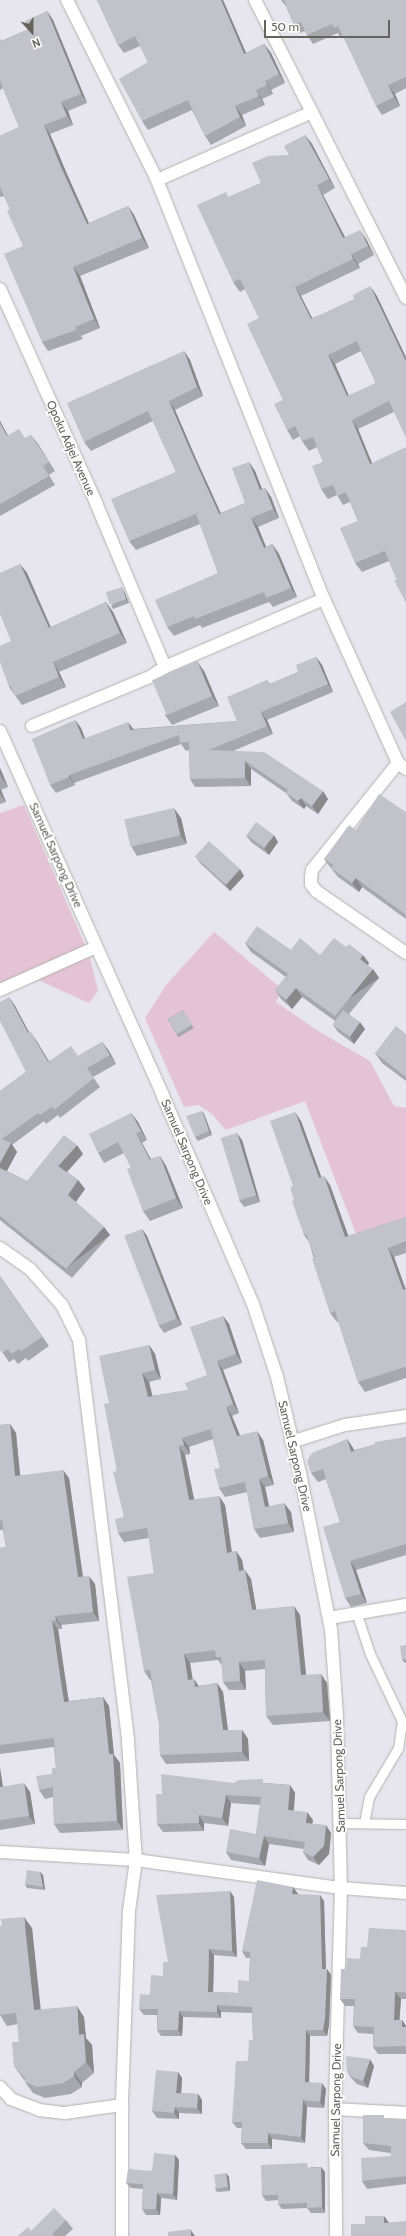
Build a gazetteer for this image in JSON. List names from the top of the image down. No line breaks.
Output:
{"streets":{"street":["Opoku Adjei Avenue","Samuel Sarpong Drive"]},"scale_bar":"50 m","north":"bottom"}
